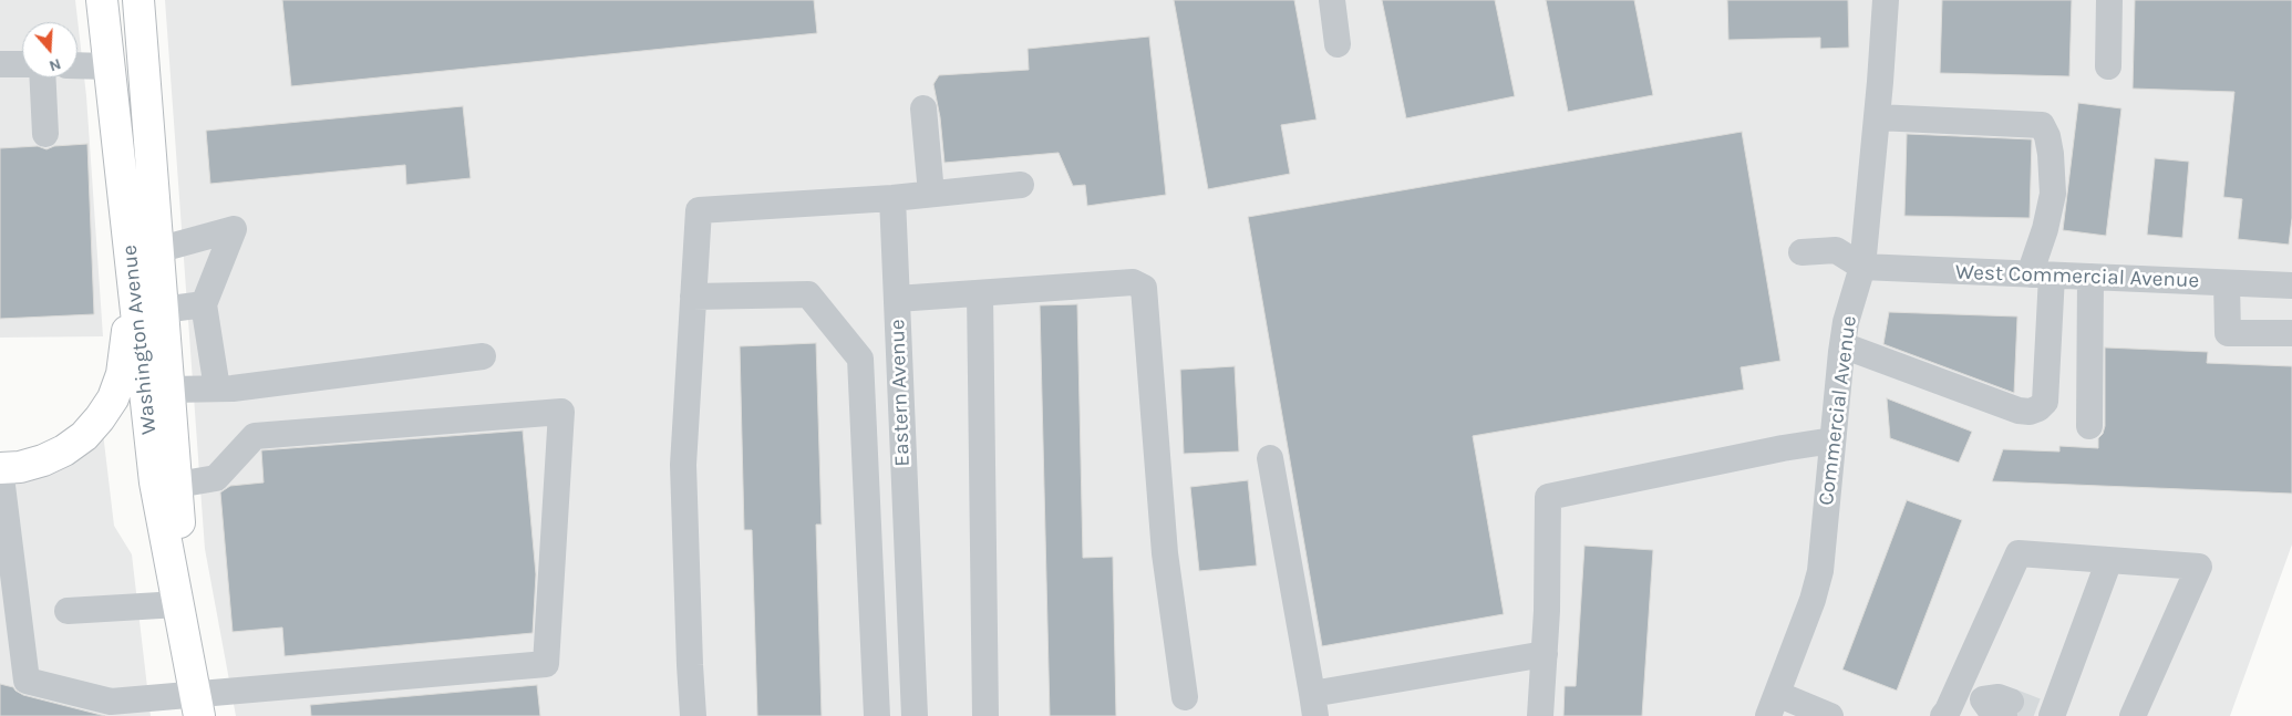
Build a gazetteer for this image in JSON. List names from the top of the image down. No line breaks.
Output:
{"streets":{"main road":["Washington Avenue"],"street":["West Commercial Avenue","Eastern Avenue","Commercial Avenue"]},"crossings":[["West Commercial Avenue","Commercial Avenue"]],"north":"bottom"}
